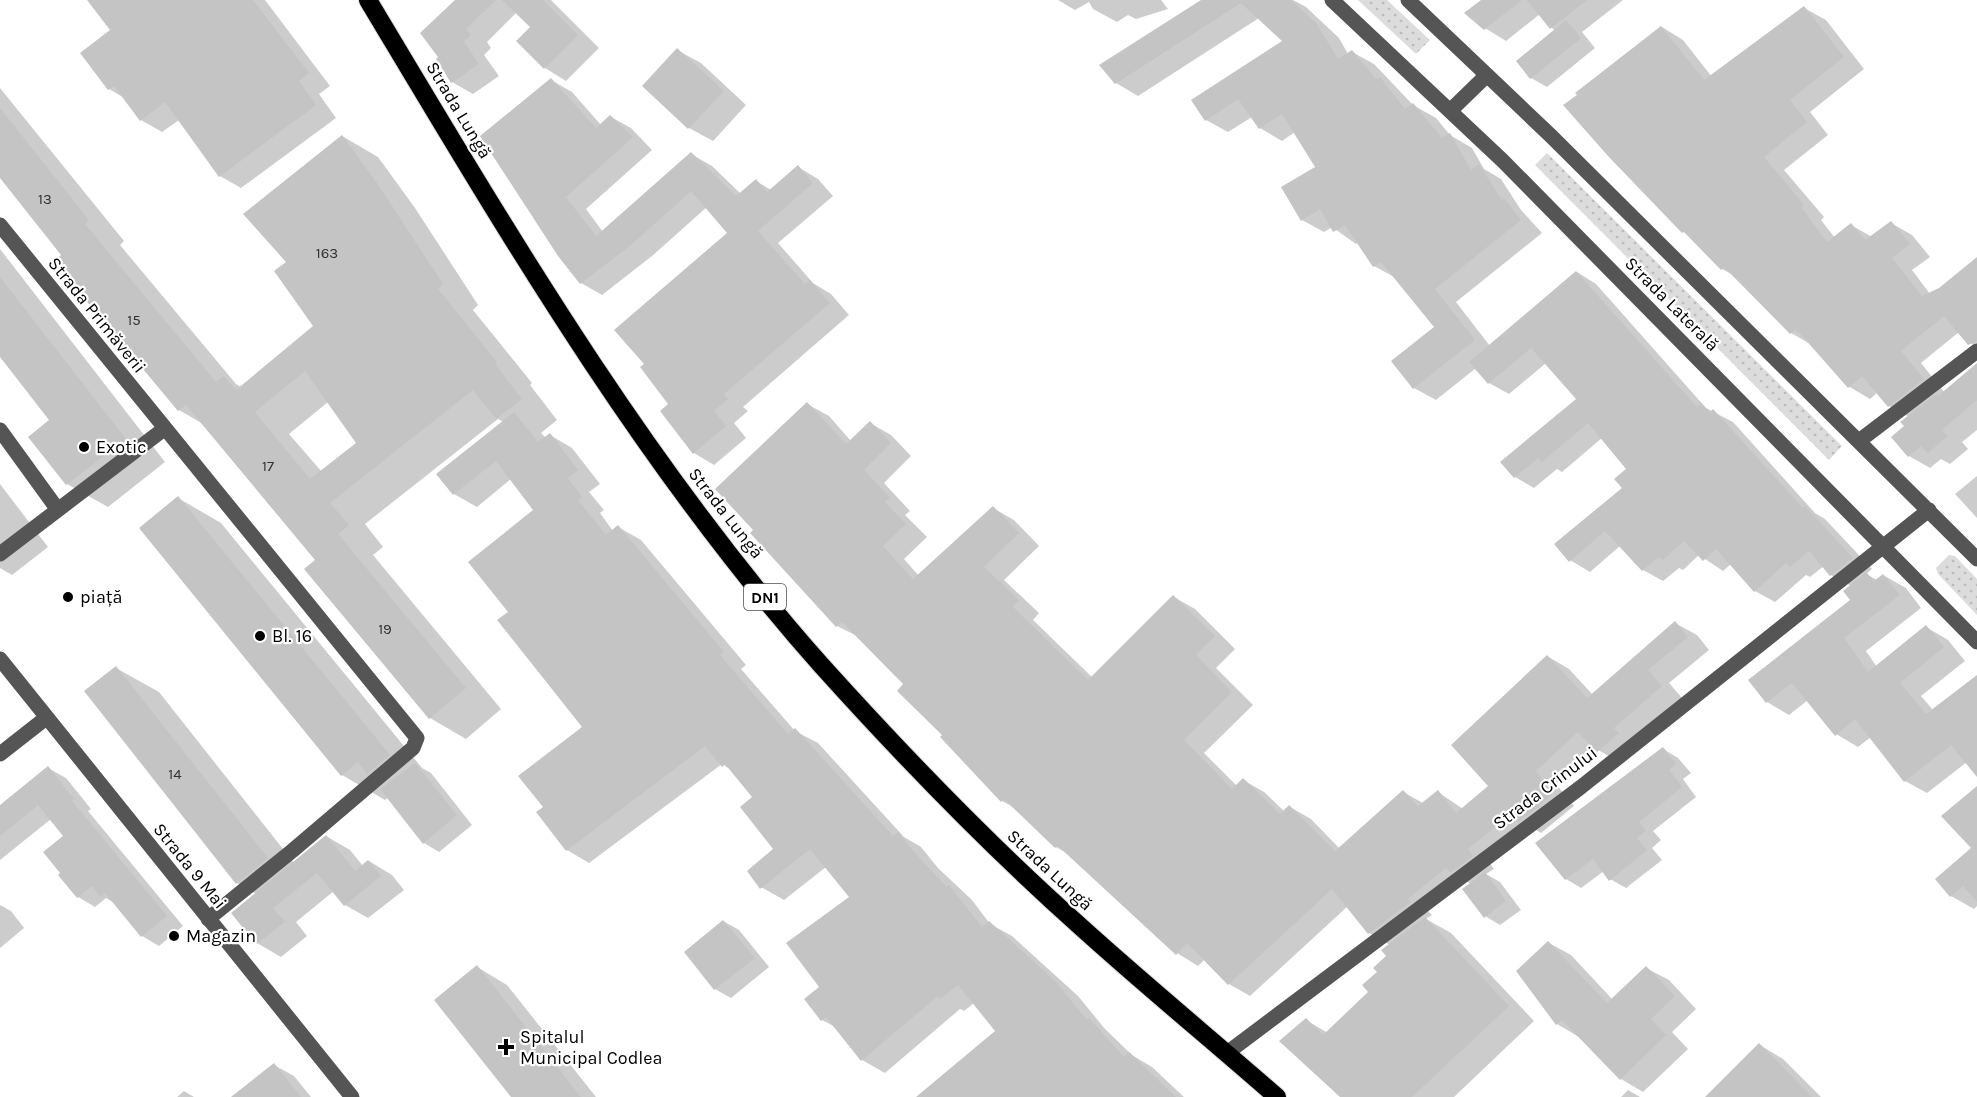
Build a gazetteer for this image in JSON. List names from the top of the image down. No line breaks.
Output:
{"streets":{"highway":["Strada Lungă","DN1"],"street":["Strada Laterală","Strada Primăverii","Strada Crinului","Strada 9 Mai"]},"crossings":[["Strada Lungă","Strada Crinului"],["Strada Laterală","Strada Crinului"],["Strada Primăverii","Strada 9 Mai"]],"places":{"other":["Exotic","piață","Bl. 16","Magazin"],"health":["Spitalul Municipal Codlea"]},"house_numbers":["13","163","15","17","19","14"]}
